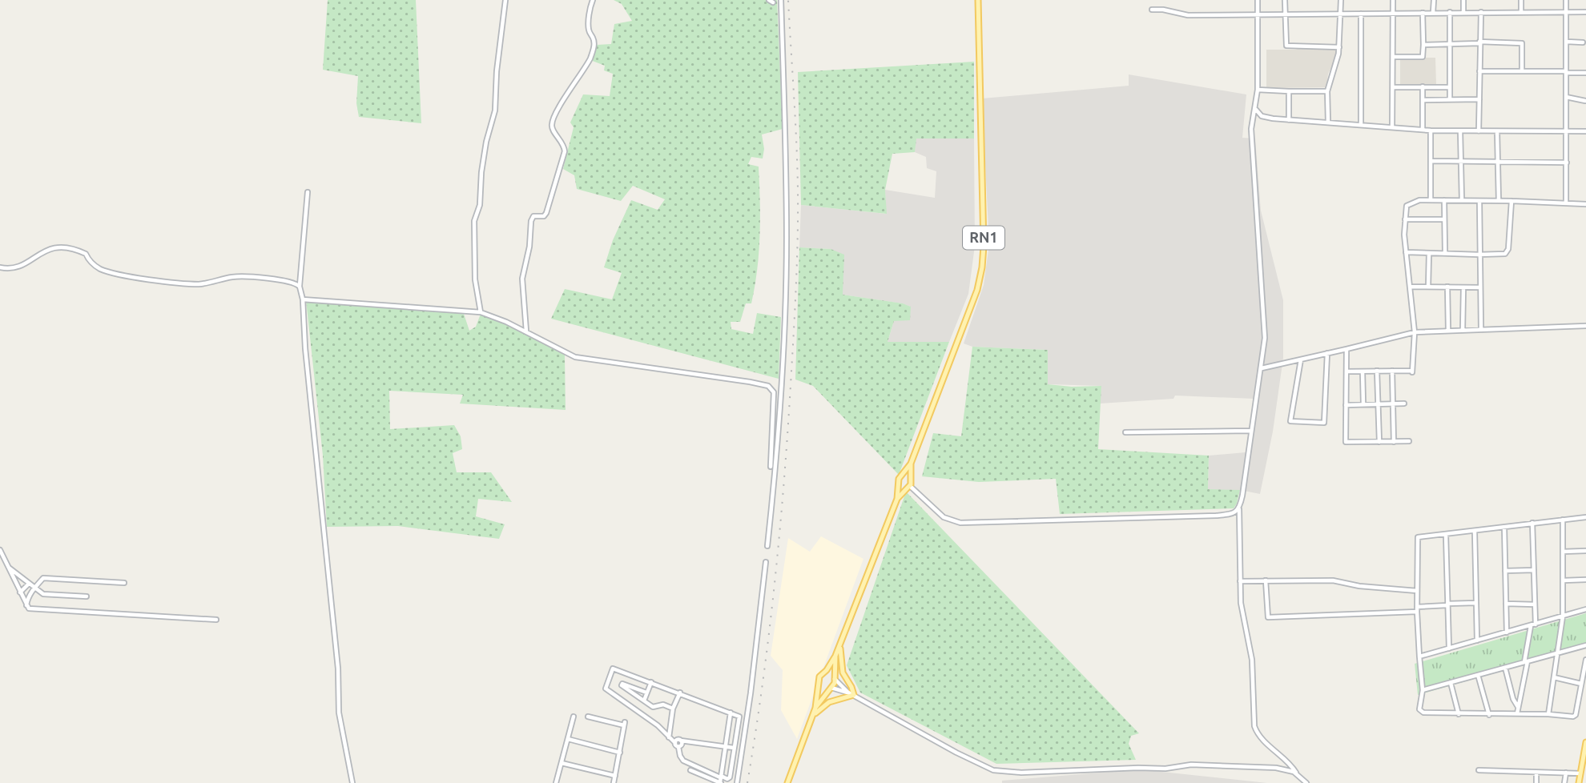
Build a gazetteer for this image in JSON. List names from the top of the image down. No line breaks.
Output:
{"streets":{"main road":["RN1"]}}
